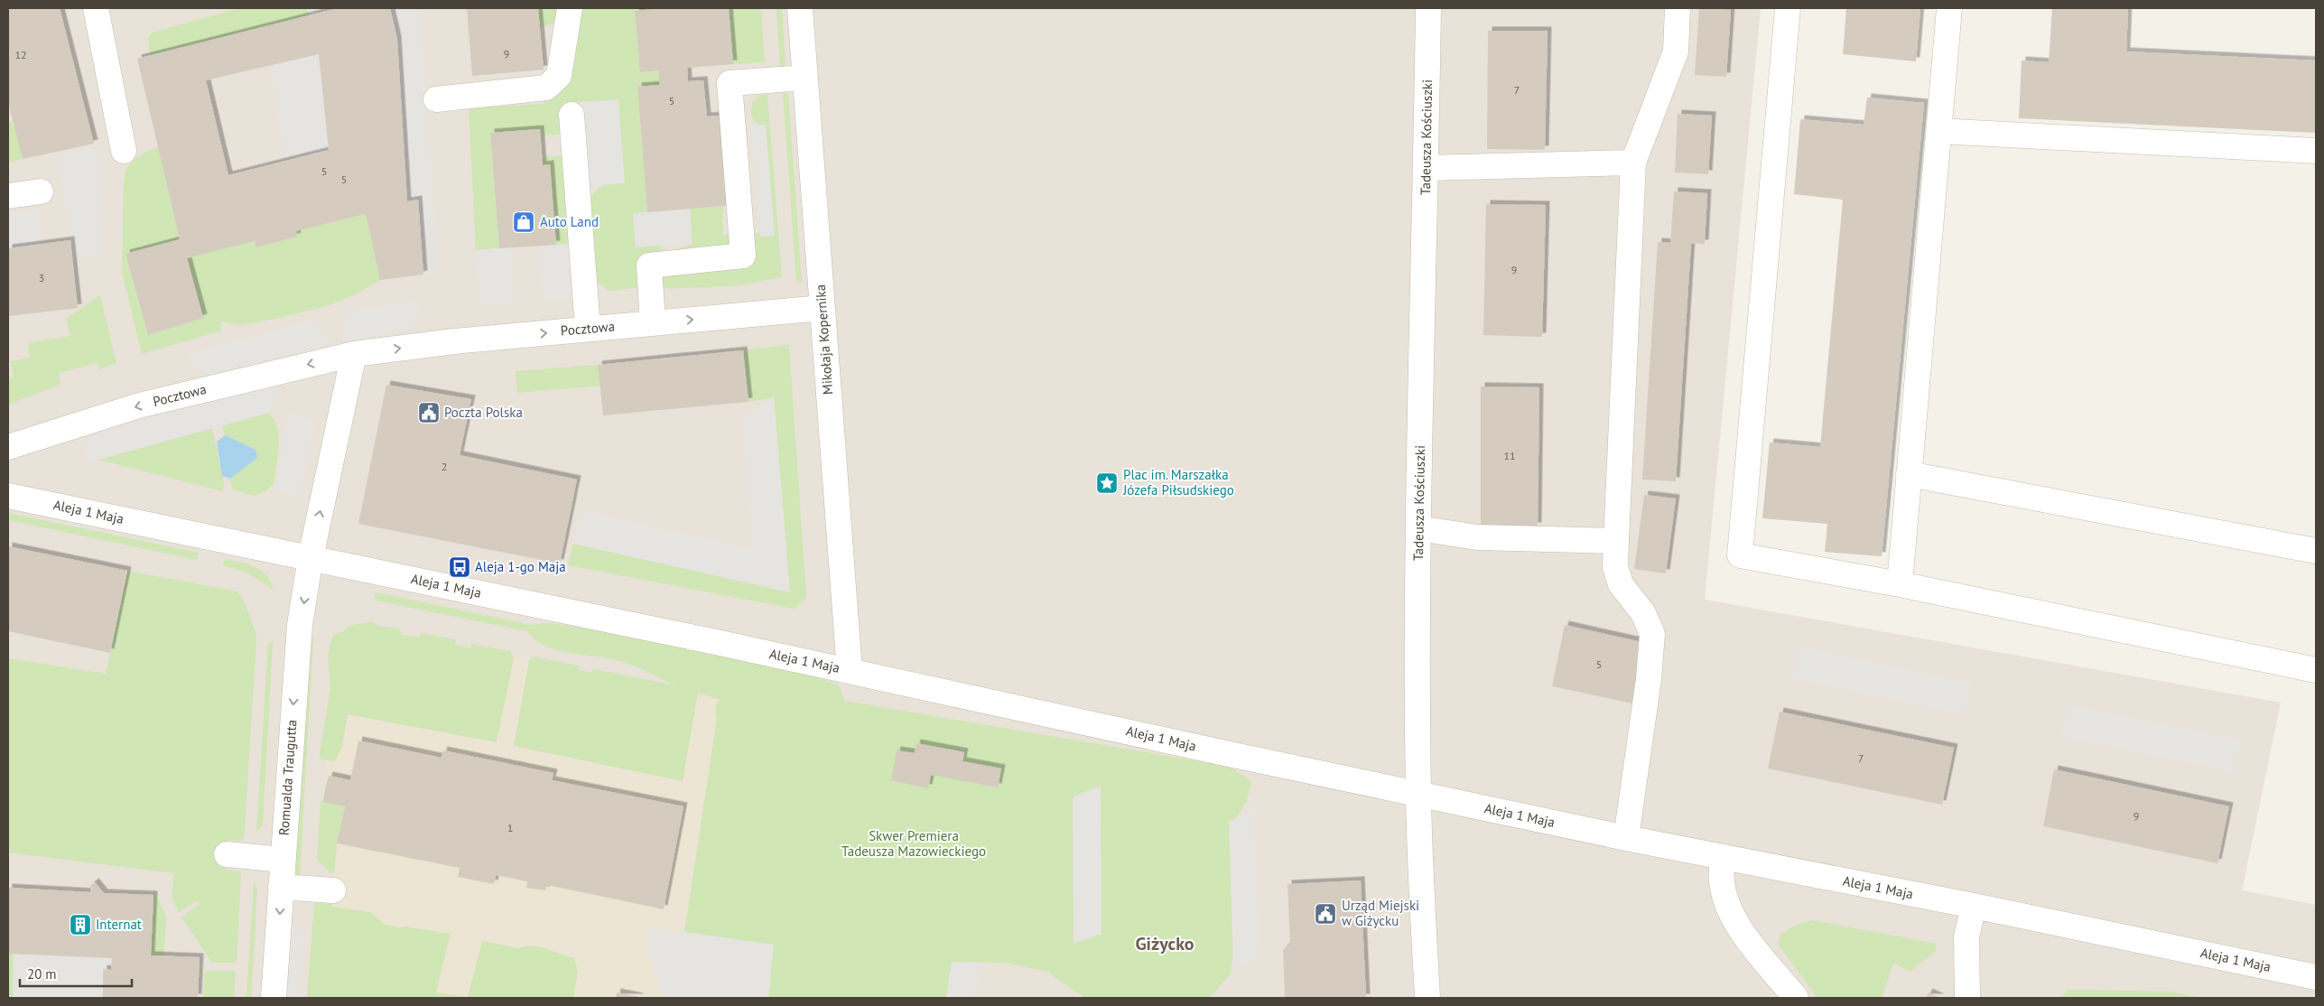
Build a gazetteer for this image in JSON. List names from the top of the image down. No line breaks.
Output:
{"streets":{"street":["Tadeusza Kościuszki","Pocztowa","Mikołaja Kopernika","Aleja 1 Maja","Romualda Traugutta"]},"crossings":[["Tadeusza Kościuszki","Aleja 1 Maja"],["Pocztowa","Mikołaja Kopernika"],["Mikołaja Kopernika","Aleja 1 Maja"],["Aleja 1 Maja","Romualda Traugutta"]],"one_way":["Romualda Traugutta"],"districts":["Giżycko"],"parks":["Skwer Premiera Tadeusza Mazowieckiego"],"places":{"shop":["Auto Land"],"public building":["Poczta Polska","Urząd Miejski w Giżycku"],"place":["Plac im. Marszałka Józefa Piłsudskiego"],"bus stop":["Aleja 1-go Maja"],"building":["Internat"]},"house_numbers":["9","12","7","5","5","5","9","3","11","2","5","7","9","1"],"scale_bar":"20 m"}
